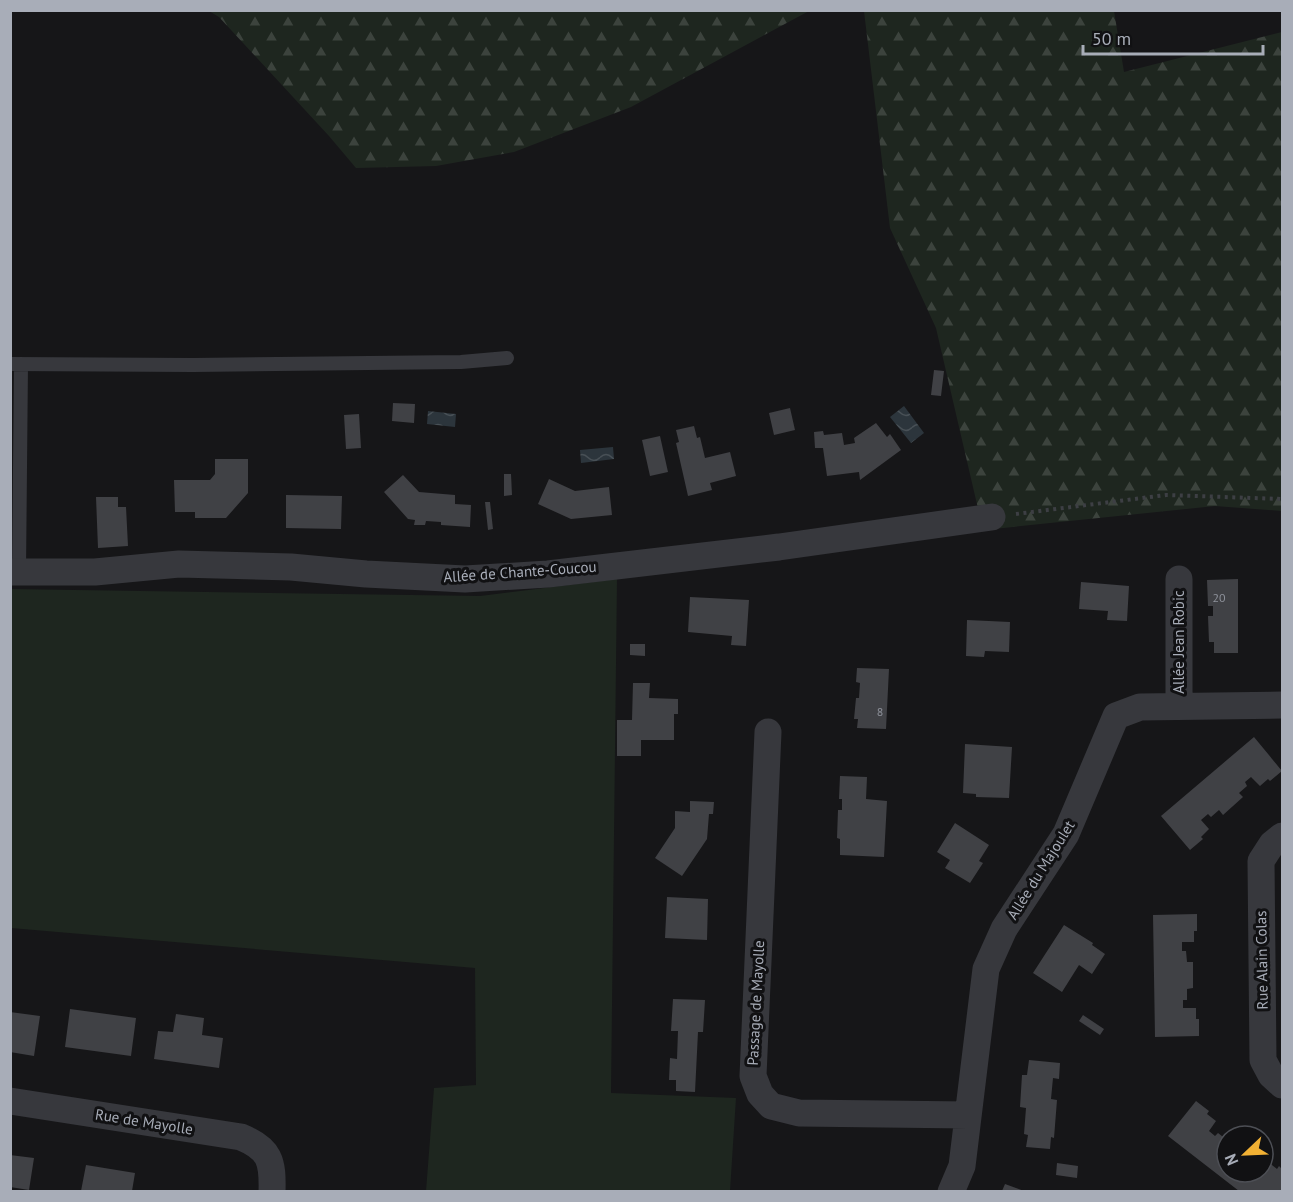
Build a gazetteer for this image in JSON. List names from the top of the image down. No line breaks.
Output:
{"streets":{"street":["Allée de Chante-Coucou","Allée Jean Robic","Allée du Majoulet","Rue Alain Colas","Passage de Mayolle","Rue de Mayolle"]},"crossings":[["Allée Jean Robic","Allée du Majoulet"],["Allée du Majoulet","Passage de Mayolle"]],"house_numbers":["20","8"],"scale_bar":"50 m","north":"bottom left"}
